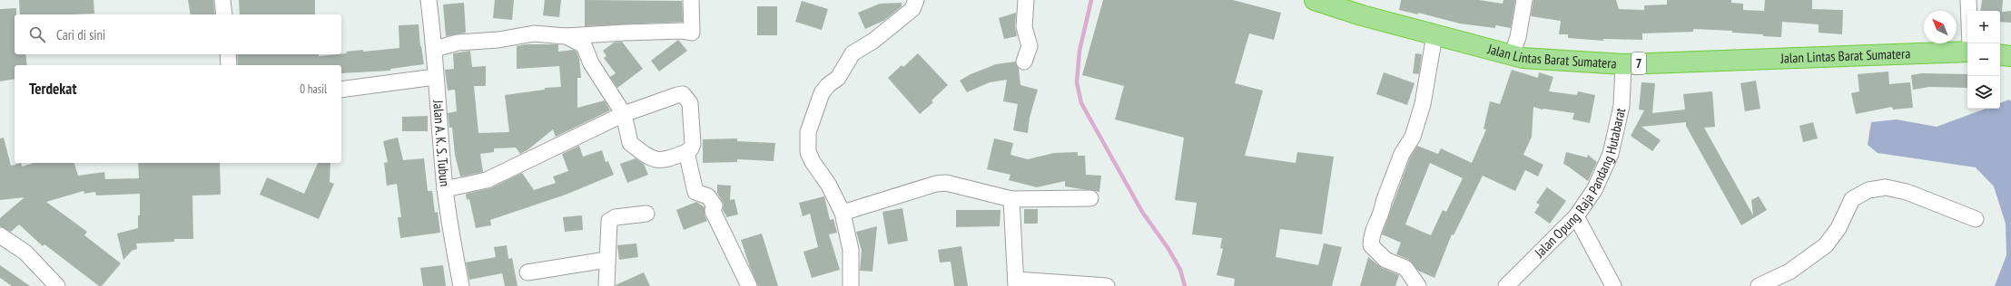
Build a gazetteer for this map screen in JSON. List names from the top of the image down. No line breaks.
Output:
{"streets":{"highway":["Jalan Lintas Barat Sumatera","7"],"street":["Jalan A. K. S. Tubun","Jalan Opung Raja Pandang Hutabarat"]},"crossings":[["Jalan Lintas Barat Sumatera","Jalan Opung Raja Pandang Hutabarat"]],"north":"top left","page":{"map_buttons":["+","−"],"search":"Cari di sini","heading":["Terdekat","0 hasil"]}}
